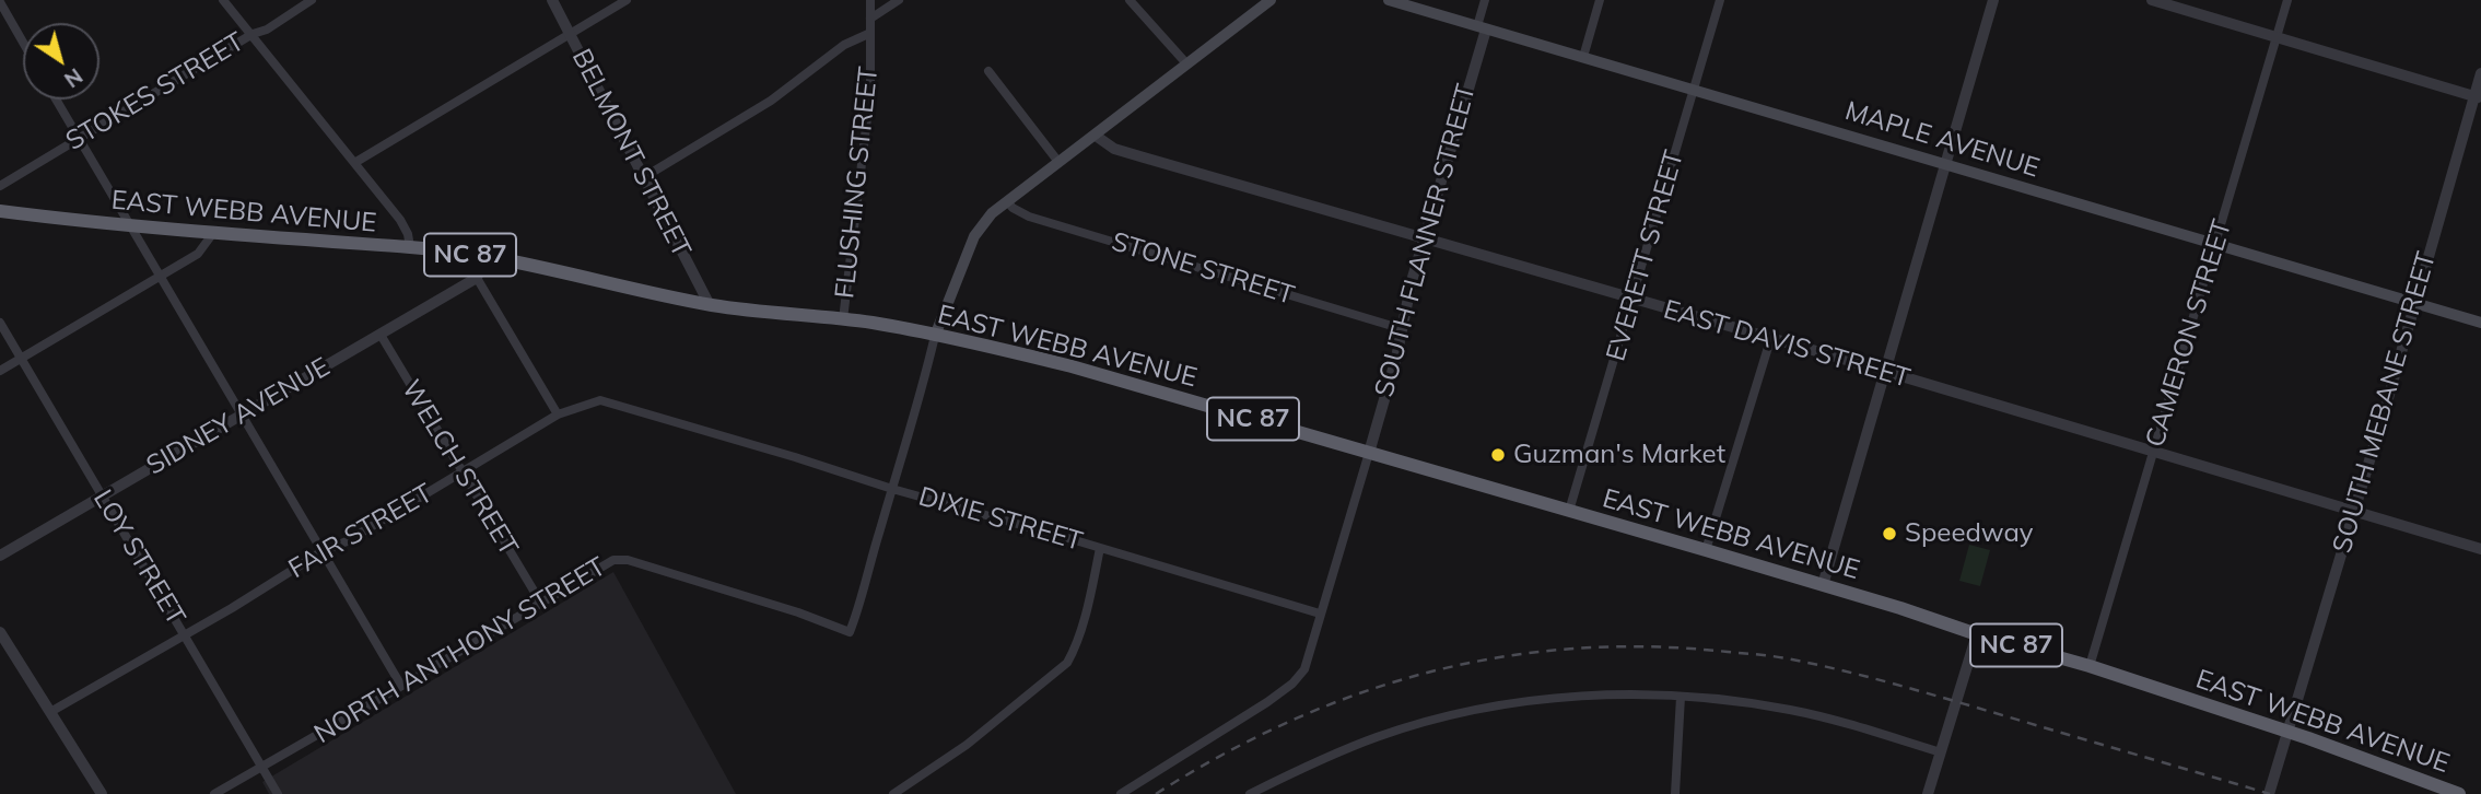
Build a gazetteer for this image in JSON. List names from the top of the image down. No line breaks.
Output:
{"streets":{"highway":["EAST WEBB AVENUE","NC 87"],"main road":["MAPLE AVENUE"],"street":["STOKES STREET","BELMONT STREET","FLUSHING STREET","SOUTH FLANNER STREET","EVERETT STREET","STONE STREET","CAMERON STREET","EAST DAVIS STREET","SOUTH MEBANE STREET","SIDNEY AVENUE","WELCH STREET","DIXIE STREET","FAIR STREET","LOY STREET","NORTH ANTHONY STREET"]},"crossings":[["MAPLE AVENUE","SOUTH FLANNER STREET"],["MAPLE AVENUE","EVERETT STREET"],["MAPLE AVENUE","CAMERON STREET"],["MAPLE AVENUE","SOUTH MEBANE STREET"],["BELMONT STREET","EAST WEBB AVENUE"],["FLUSHING STREET","EAST WEBB AVENUE"],["EAST WEBB AVENUE","SOUTH FLANNER STREET"],["EAST WEBB AVENUE","EVERETT STREET"],["EAST WEBB AVENUE","CAMERON STREET"],["EAST WEBB AVENUE","SOUTH MEBANE STREET"],["EAST WEBB AVENUE","NORTH ANTHONY STREET"],["SOUTH FLANNER STREET","STONE STREET"],["SOUTH FLANNER STREET","EAST DAVIS STREET"],["EVERETT STREET","EAST DAVIS STREET"],["CAMERON STREET","EAST DAVIS STREET"],["EAST DAVIS STREET","SOUTH MEBANE STREET"],["SIDNEY AVENUE","WELCH STREET"],["SIDNEY AVENUE","LOY STREET"],["WELCH STREET","FAIR STREET"],["WELCH STREET","NORTH ANTHONY STREET"],["DIXIE STREET","FAIR STREET"],["DIXIE STREET","NORTH ANTHONY STREET"],["FAIR STREET","LOY STREET"],["LOY STREET","NORTH ANTHONY STREET"]],"places":["Guzman's Market","Speedway"],"north":"bottom right"}
